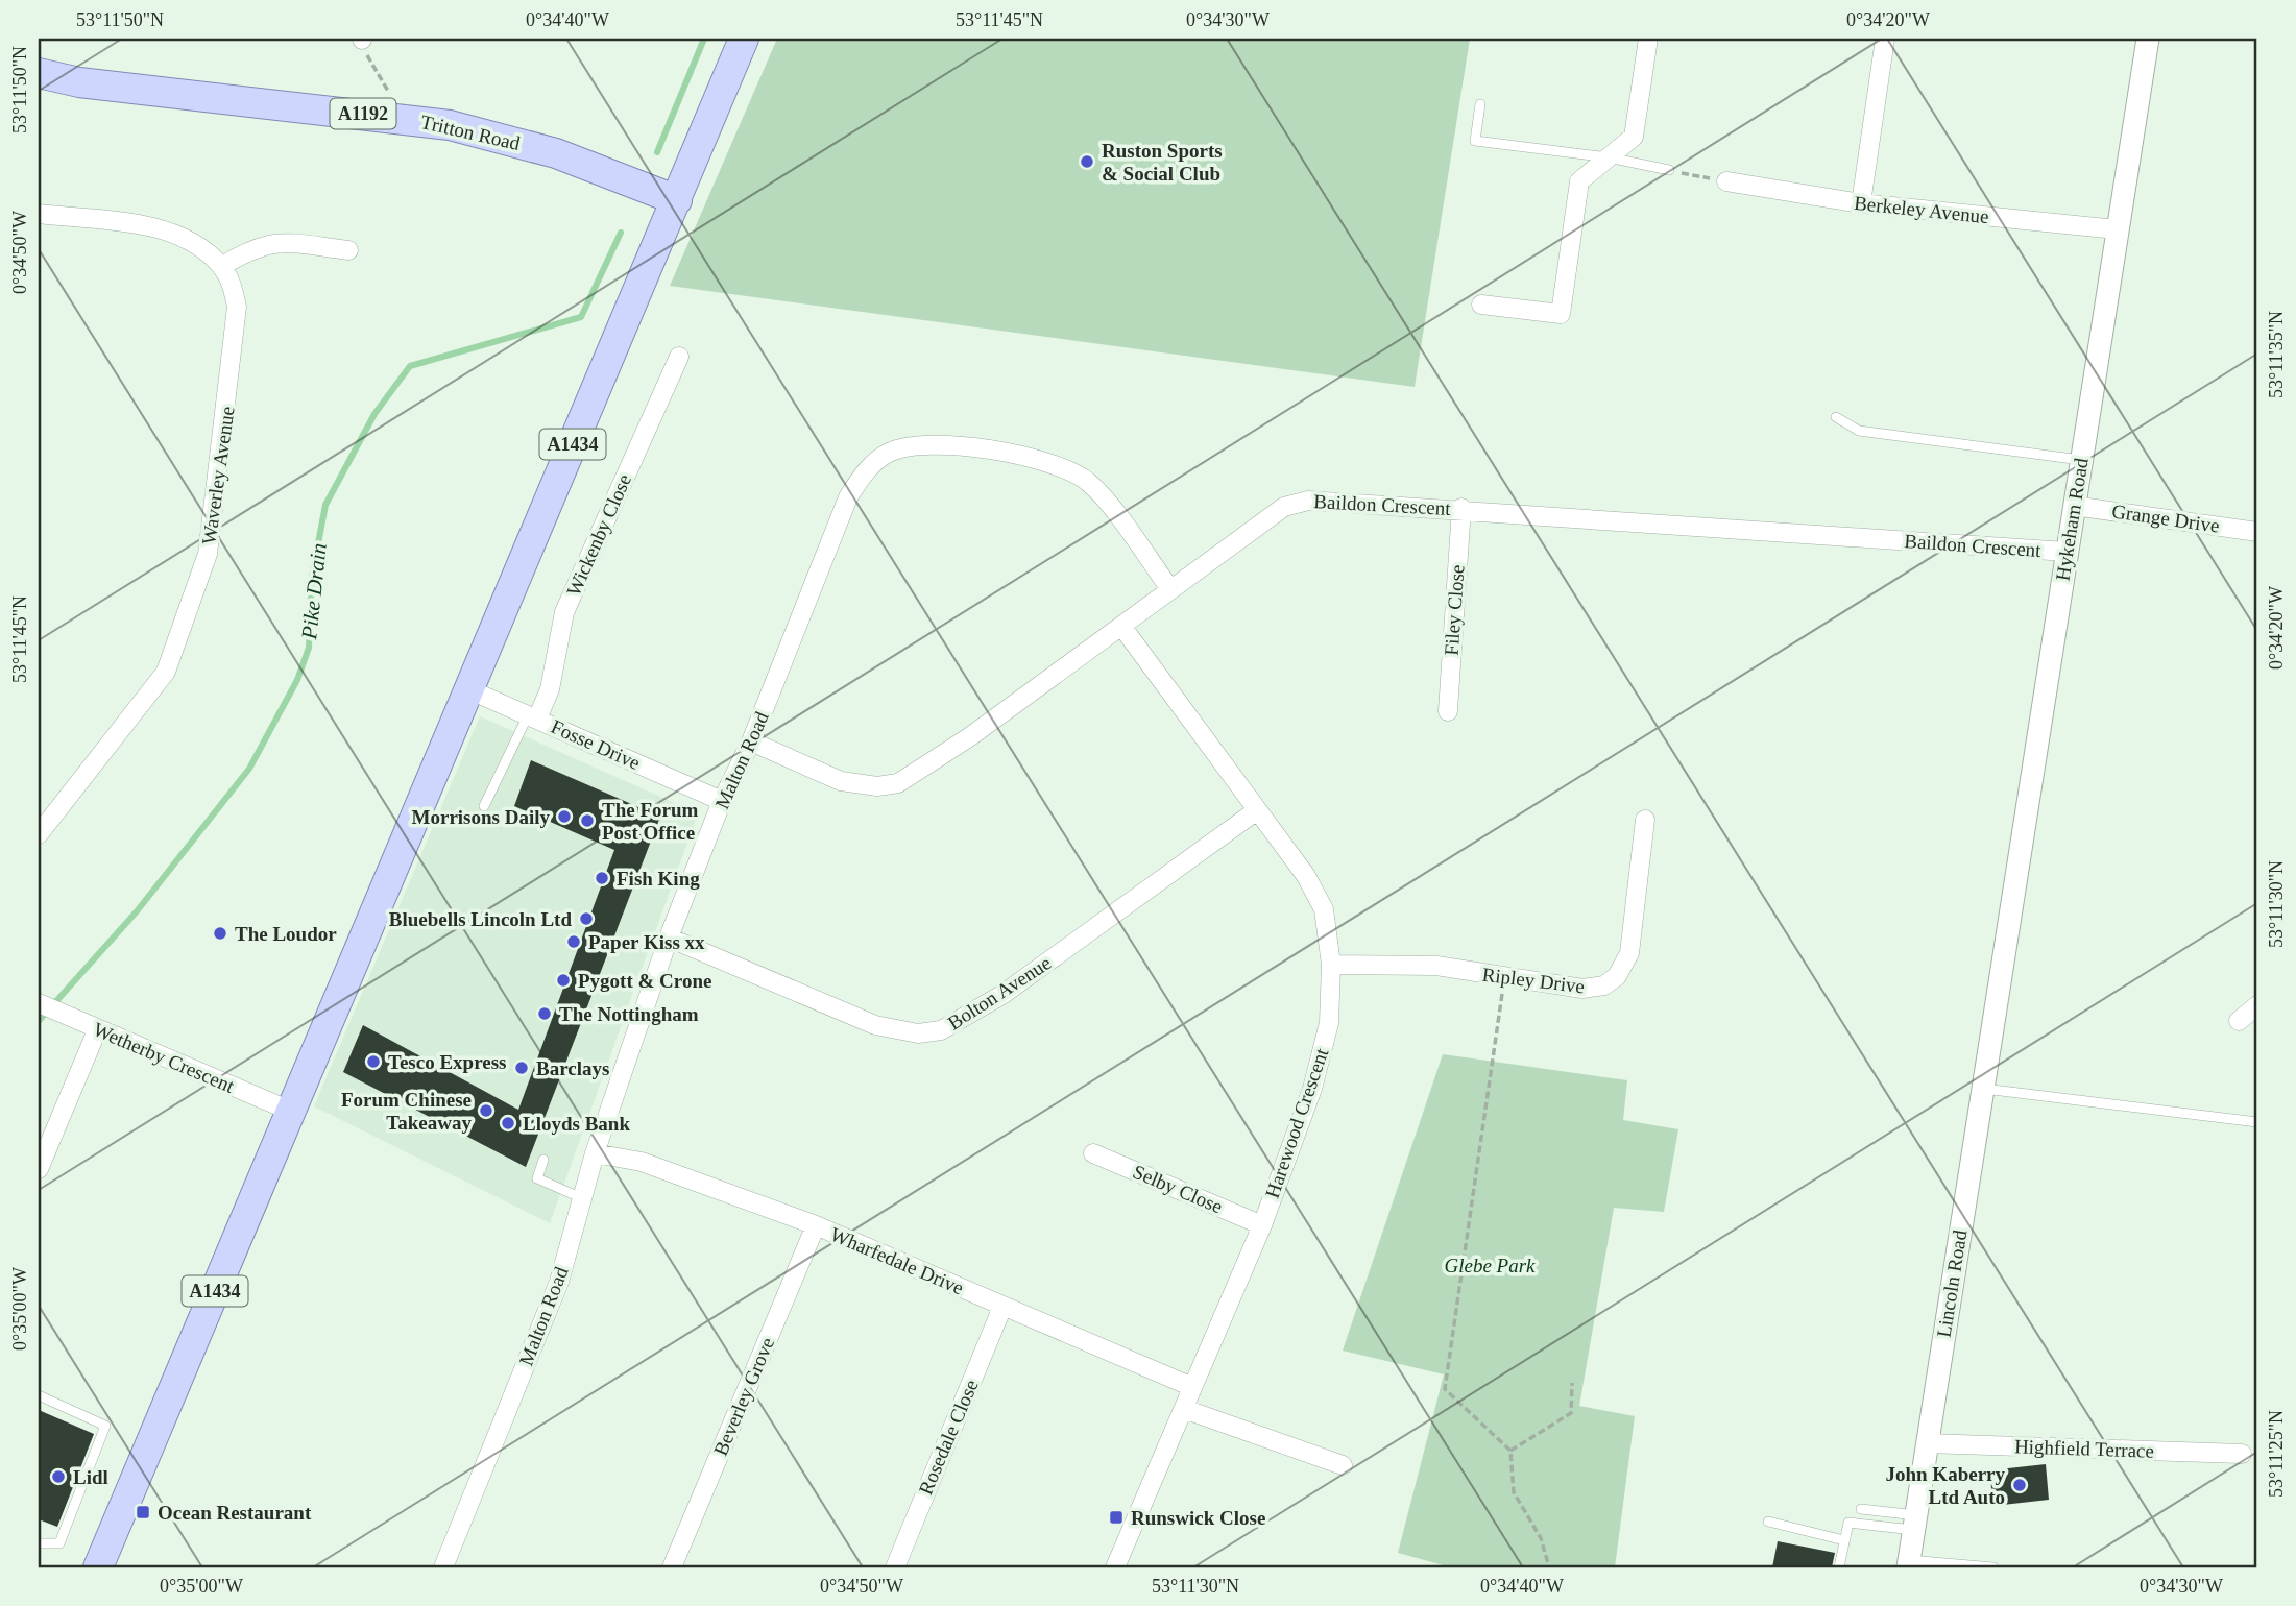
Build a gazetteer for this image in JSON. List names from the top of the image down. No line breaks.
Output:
{"streets":{"main road":["A1192","Tritton Road","A1434"],"street":["Berkeley Avenue","Waverley Avenue","Baildon Crescent","Grange Drive","Hykeham Road","Wickenby Close","Filey Close","Fosse Drive","Malton Road","Ripley Drive","Bolton Avenue","Wetherby Crescent","Harewood Crescent","Selby Close","Wharfedale Drive","Lincoln Road","Beverley Grove","Rosedale Close","Highfield Terrace"]},"crossings":[["Tritton Road","A1434"],["Berkeley Avenue","Hykeham Road"],["A1434","Fosse Drive"],["A1434","Wetherby Crescent"],["Baildon Crescent","Hykeham Road"],["Baildon Crescent","Filey Close"],["Baildon Crescent","Malton Road"],["Baildon Crescent","Harewood Crescent"],["Grange Drive","Hykeham Road"],["Hykeham Road","Lincoln Road"],["Wickenby Close","Fosse Drive"],["Fosse Drive","Malton Road"],["Malton Road","Bolton Avenue"],["Malton Road","Wharfedale Drive"],["Ripley Drive","Harewood Crescent"],["Bolton Avenue","Harewood Crescent"],["Harewood Crescent","Selby Close"],["Harewood Crescent","Wharfedale Drive"],["Wharfedale Drive","Beverley Grove"],["Wharfedale Drive","Rosedale Close"],["Lincoln Road","Highfield Terrace"]],"water":["Pike Drain"],"parks":["Glebe Park"],"places":{"other":["Ruston Sports & Social Club","Morrisons Daily","The Forum Post Office","Fish King","Bluebells Lincoln Ltd","The Loudor","Paper Kiss xx","Pygott & Crone","The Nottingham","Tesco Express","Barclays","Forum Chinese Takeaway","Lloyds Bank","Lidl","John Kaberry Ltd Auto"],"transit":["Ocean Restaurant","Runswick Close"]},"coordinates":["53°11'50\"N","0°34'40\"W","53°11'45\"N","0°34'30\"W","0°34'20\"W","0°34'50\"W","53°11'35\"N","53°11'30\"N","0°35'00\"W","53°11'25\"N"]}
